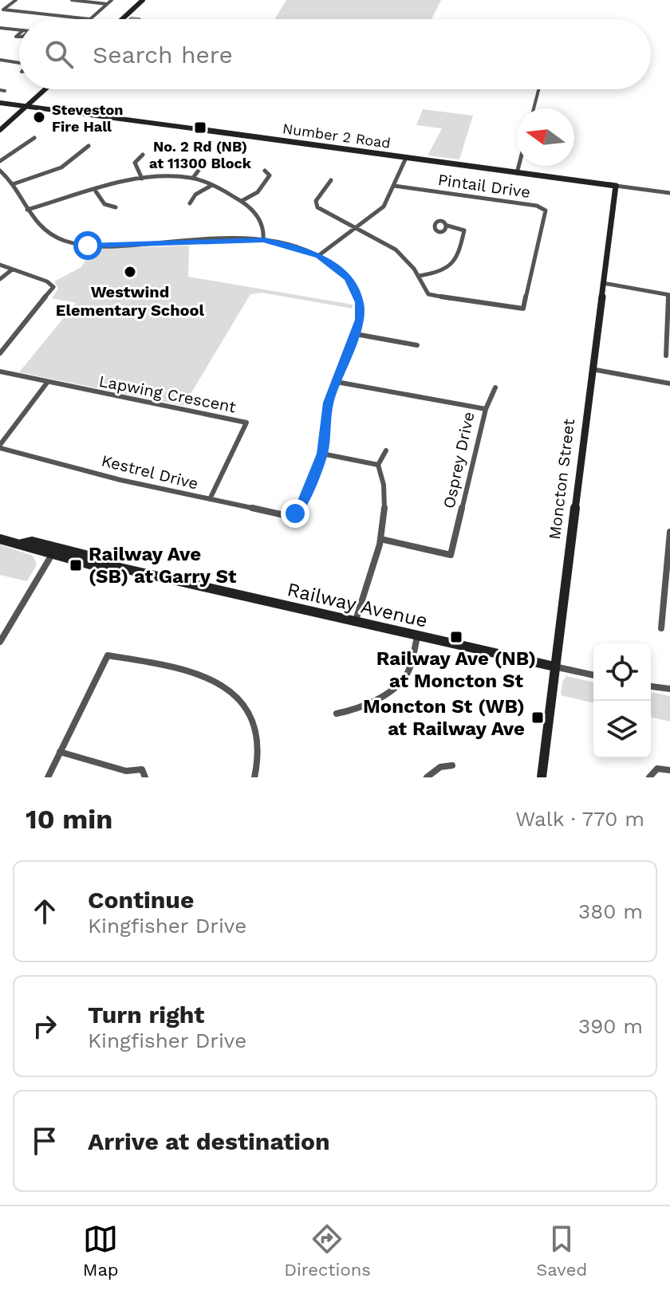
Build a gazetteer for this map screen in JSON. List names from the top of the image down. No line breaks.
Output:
{"streets":{"street":["Number 2 Road","Pintail Drive","Lapwing Crescent","Osprey Drive","Kestrel Drive","Moncton Street","Railway Avenue"]},"crossings":[["Number 2 Road","Moncton Street"],["Lapwing Crescent","Kestrel Drive"],["Moncton Street","Railway Avenue"]],"places":{"other":["Steveston Fire Hall","Westwind Elementary School"],"transit":["No. 2 Rd (NB) at 11300 Block","Railway Ave (SB) at Garry St","Railway Ave (NB) at Moncton St","Moncton St (WB) at Railway Ave"]},"north":"left","page":{"search":"Search here","heading":["10 min","Walk · 770 m"],"list":[["Continue","Kingfisher Drive","380 m"],["Turn right","Kingfisher Drive","390 m"],"Arrive at destination"],"nav":["Map","Directions","Saved"]}}
